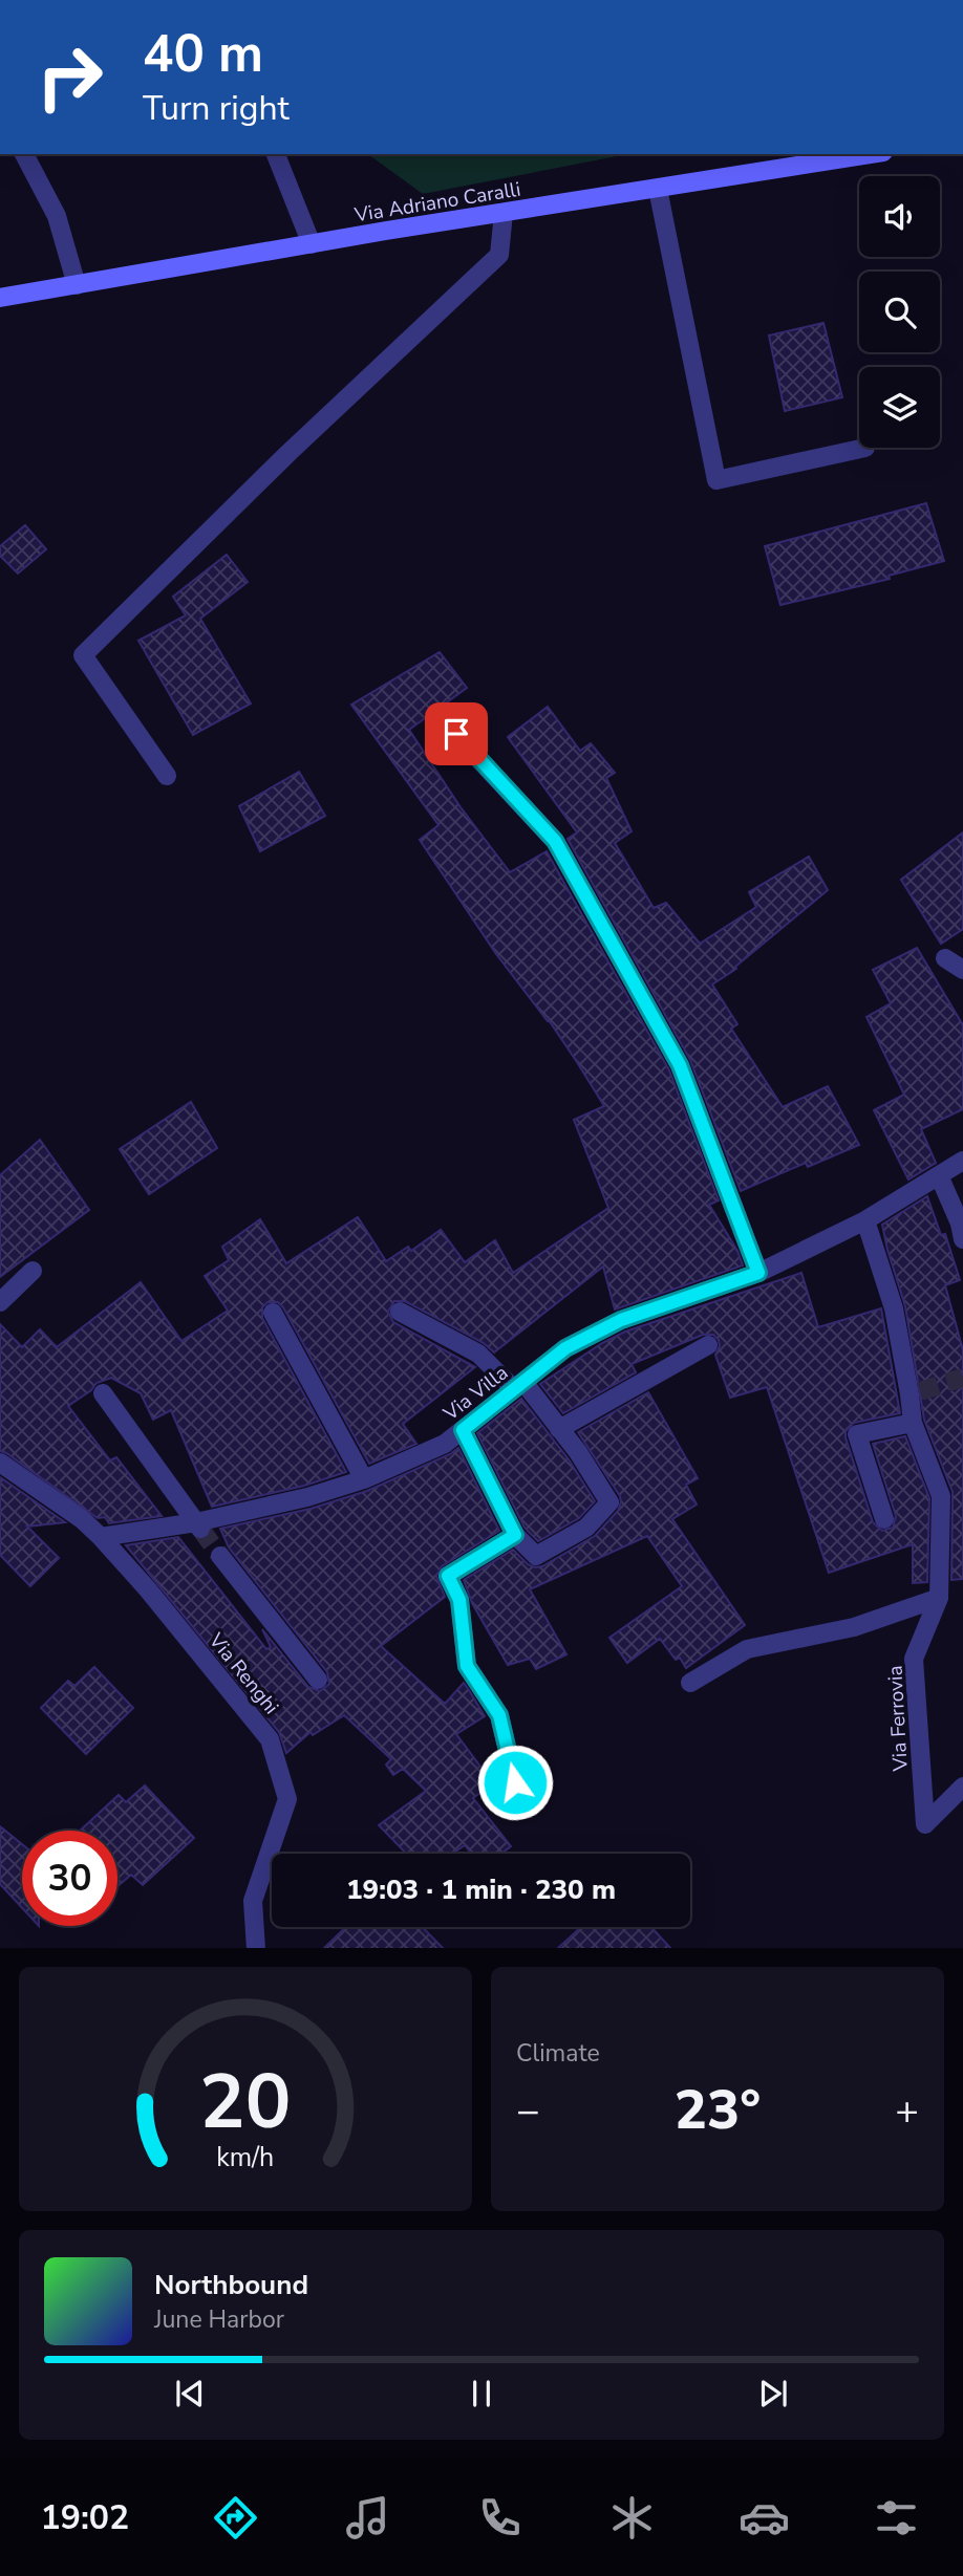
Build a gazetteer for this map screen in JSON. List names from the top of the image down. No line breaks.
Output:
{"streets":{"street":["Via Adriano Caralli","Via Villa","Via Renghi","Via Ferrovia"]},"crossings":[["Via Villa","Via Renghi"],["Via Villa","Via Ferrovia"]],"page":{"turn":["40 m","Turn right"],"limit":"30","trip":"19:03 · 1 min · 230 m","tile":"Climate","heat":["−","23°","+"],"song":["Northbound","June Harbor"],"tabs":"19:02","gauge":["20","km/h"]}}
